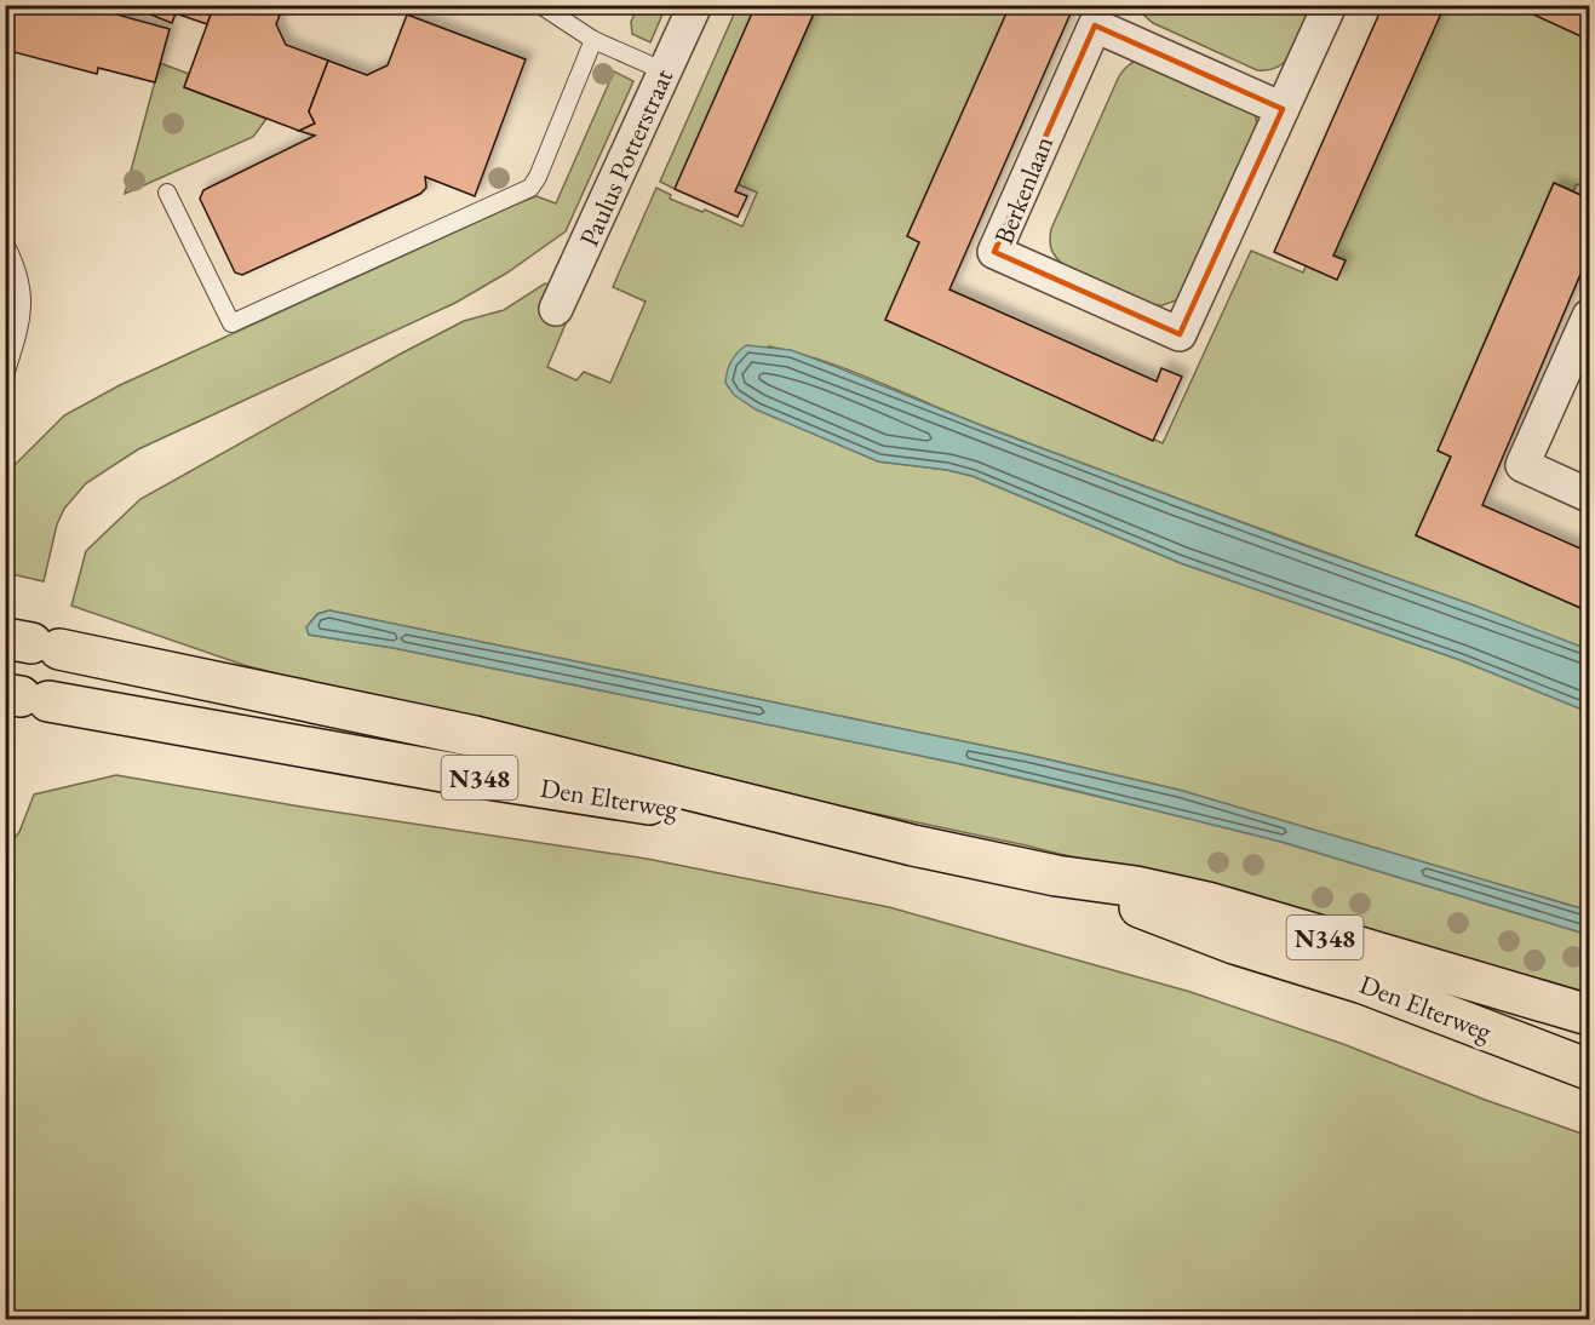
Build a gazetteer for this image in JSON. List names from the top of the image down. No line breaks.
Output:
{"streets":{"main road":["N348","Den Elterweg"],"street":["Paulus Potterstraat","Berkenlaan"]}}
